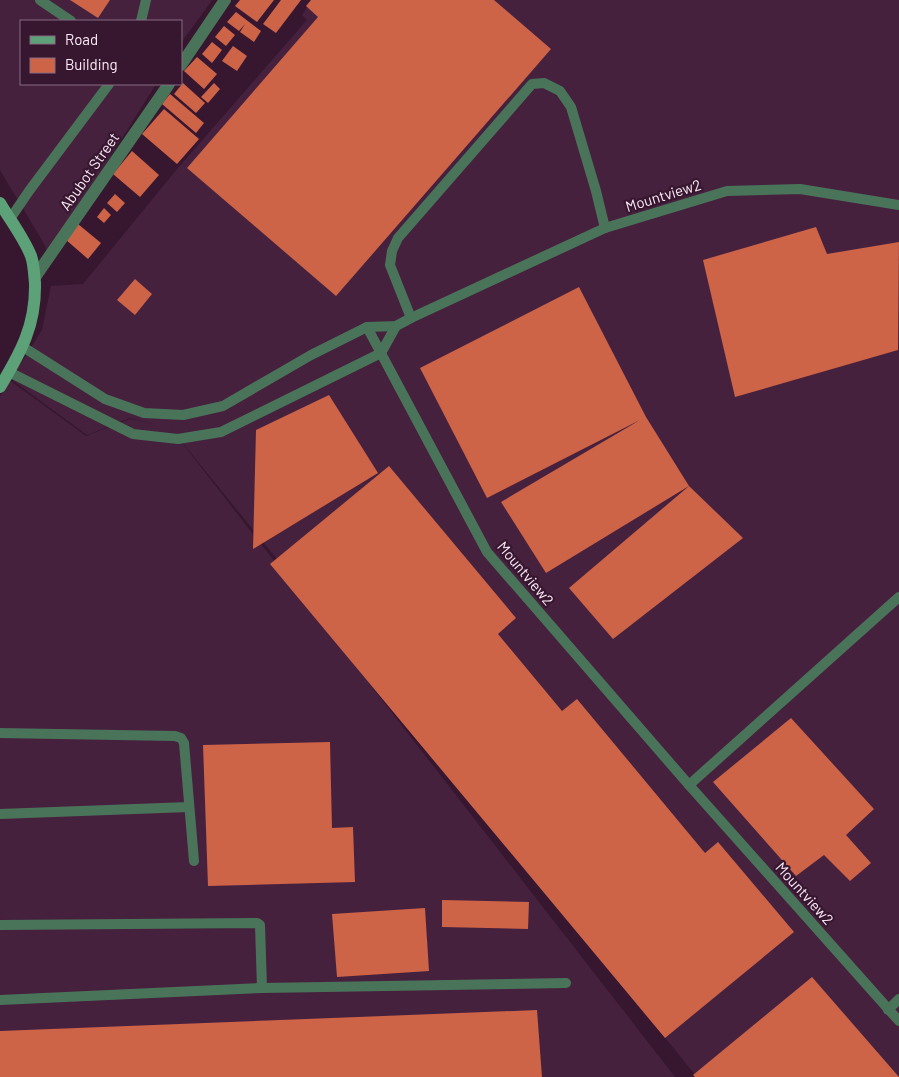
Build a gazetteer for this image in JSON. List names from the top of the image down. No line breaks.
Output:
{"streets":{"street":["Abubot Street"],"lane":["Mountview2"]},"legend":["Road","Building"]}
